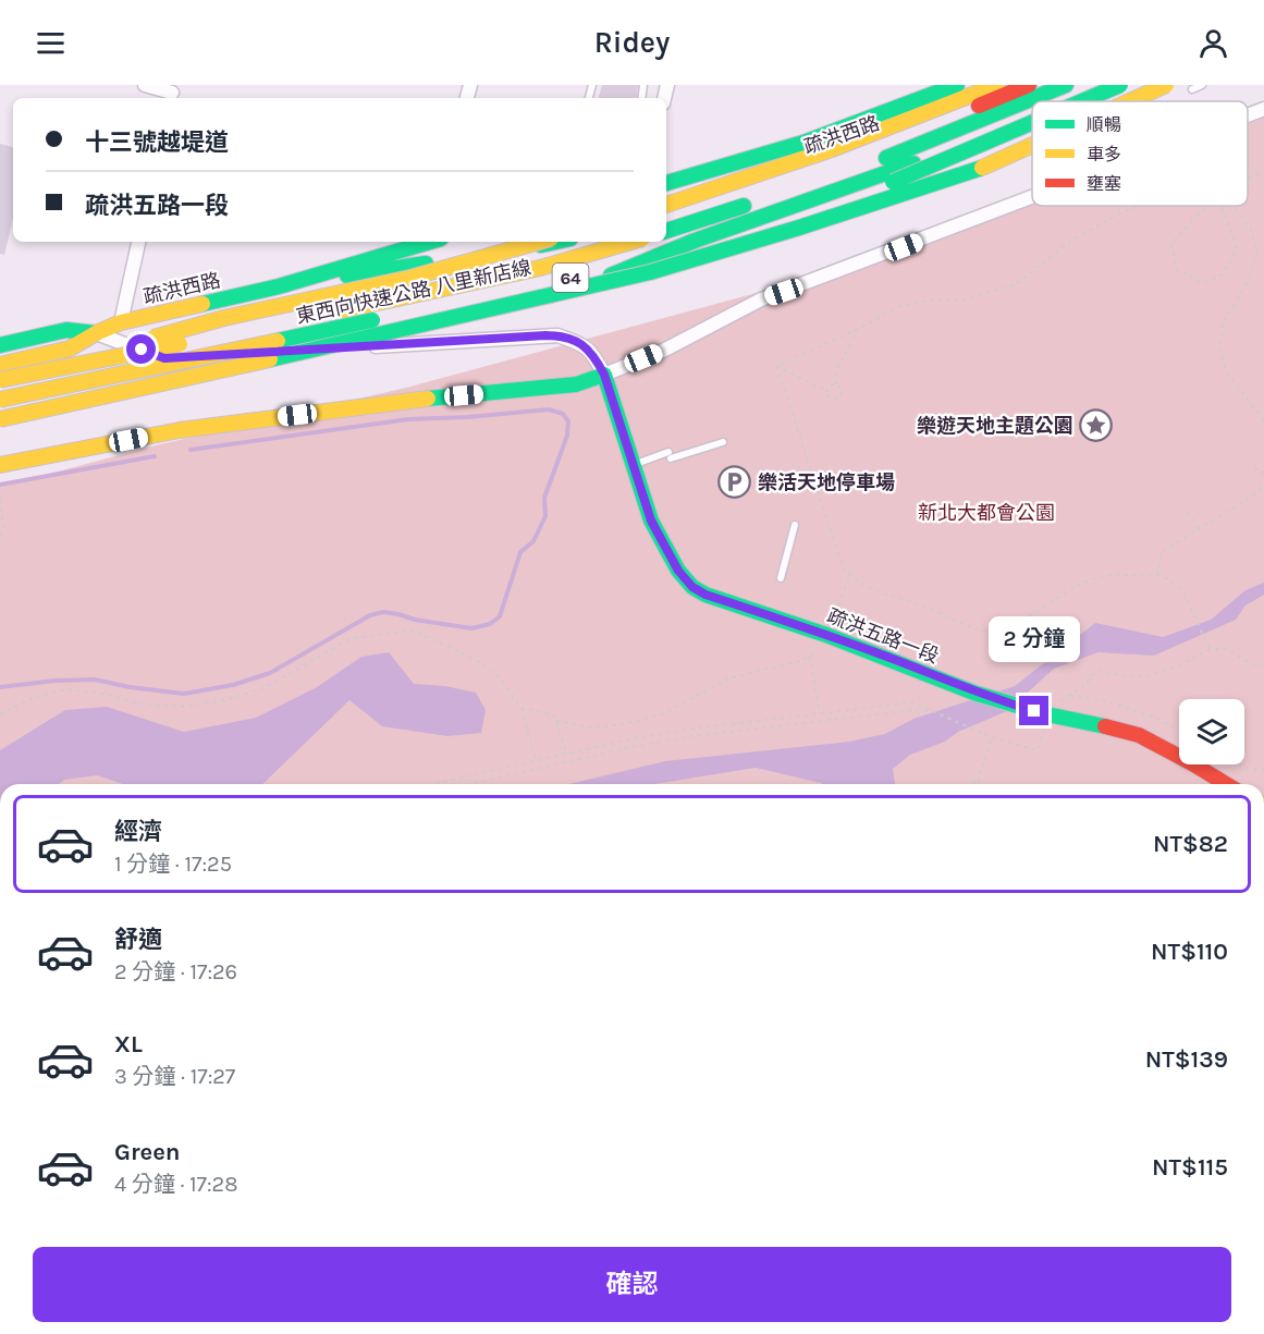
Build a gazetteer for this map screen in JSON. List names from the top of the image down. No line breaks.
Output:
{"streets":{"main road":["疏洪西路","64","東西向快速公路 八里新店線","疏洪五路一段"]},"parks":["新北大都會公園"],"places":{"place":["樂遊天地主題公園"],"parking":["樂活天地停車場"]},"legend":["順暢","車多","壅塞"],"page":{"header":"Ridey","banner":["十三號越堤道","疏洪五路一段"],"bubble":"2 分鐘","list":[{"name":"經濟","note":"1 分鐘 · 17:25","value":"NT$82"},{"name":"舒適","note":"2 分鐘 · 17:26","value":"NT$110"},{"name":"XL","note":"3 分鐘 · 17:27","value":"NT$139"},{"name":"Green","note":"4 分鐘 · 17:28","value":"NT$115"}],"buttons":"確認"}}
